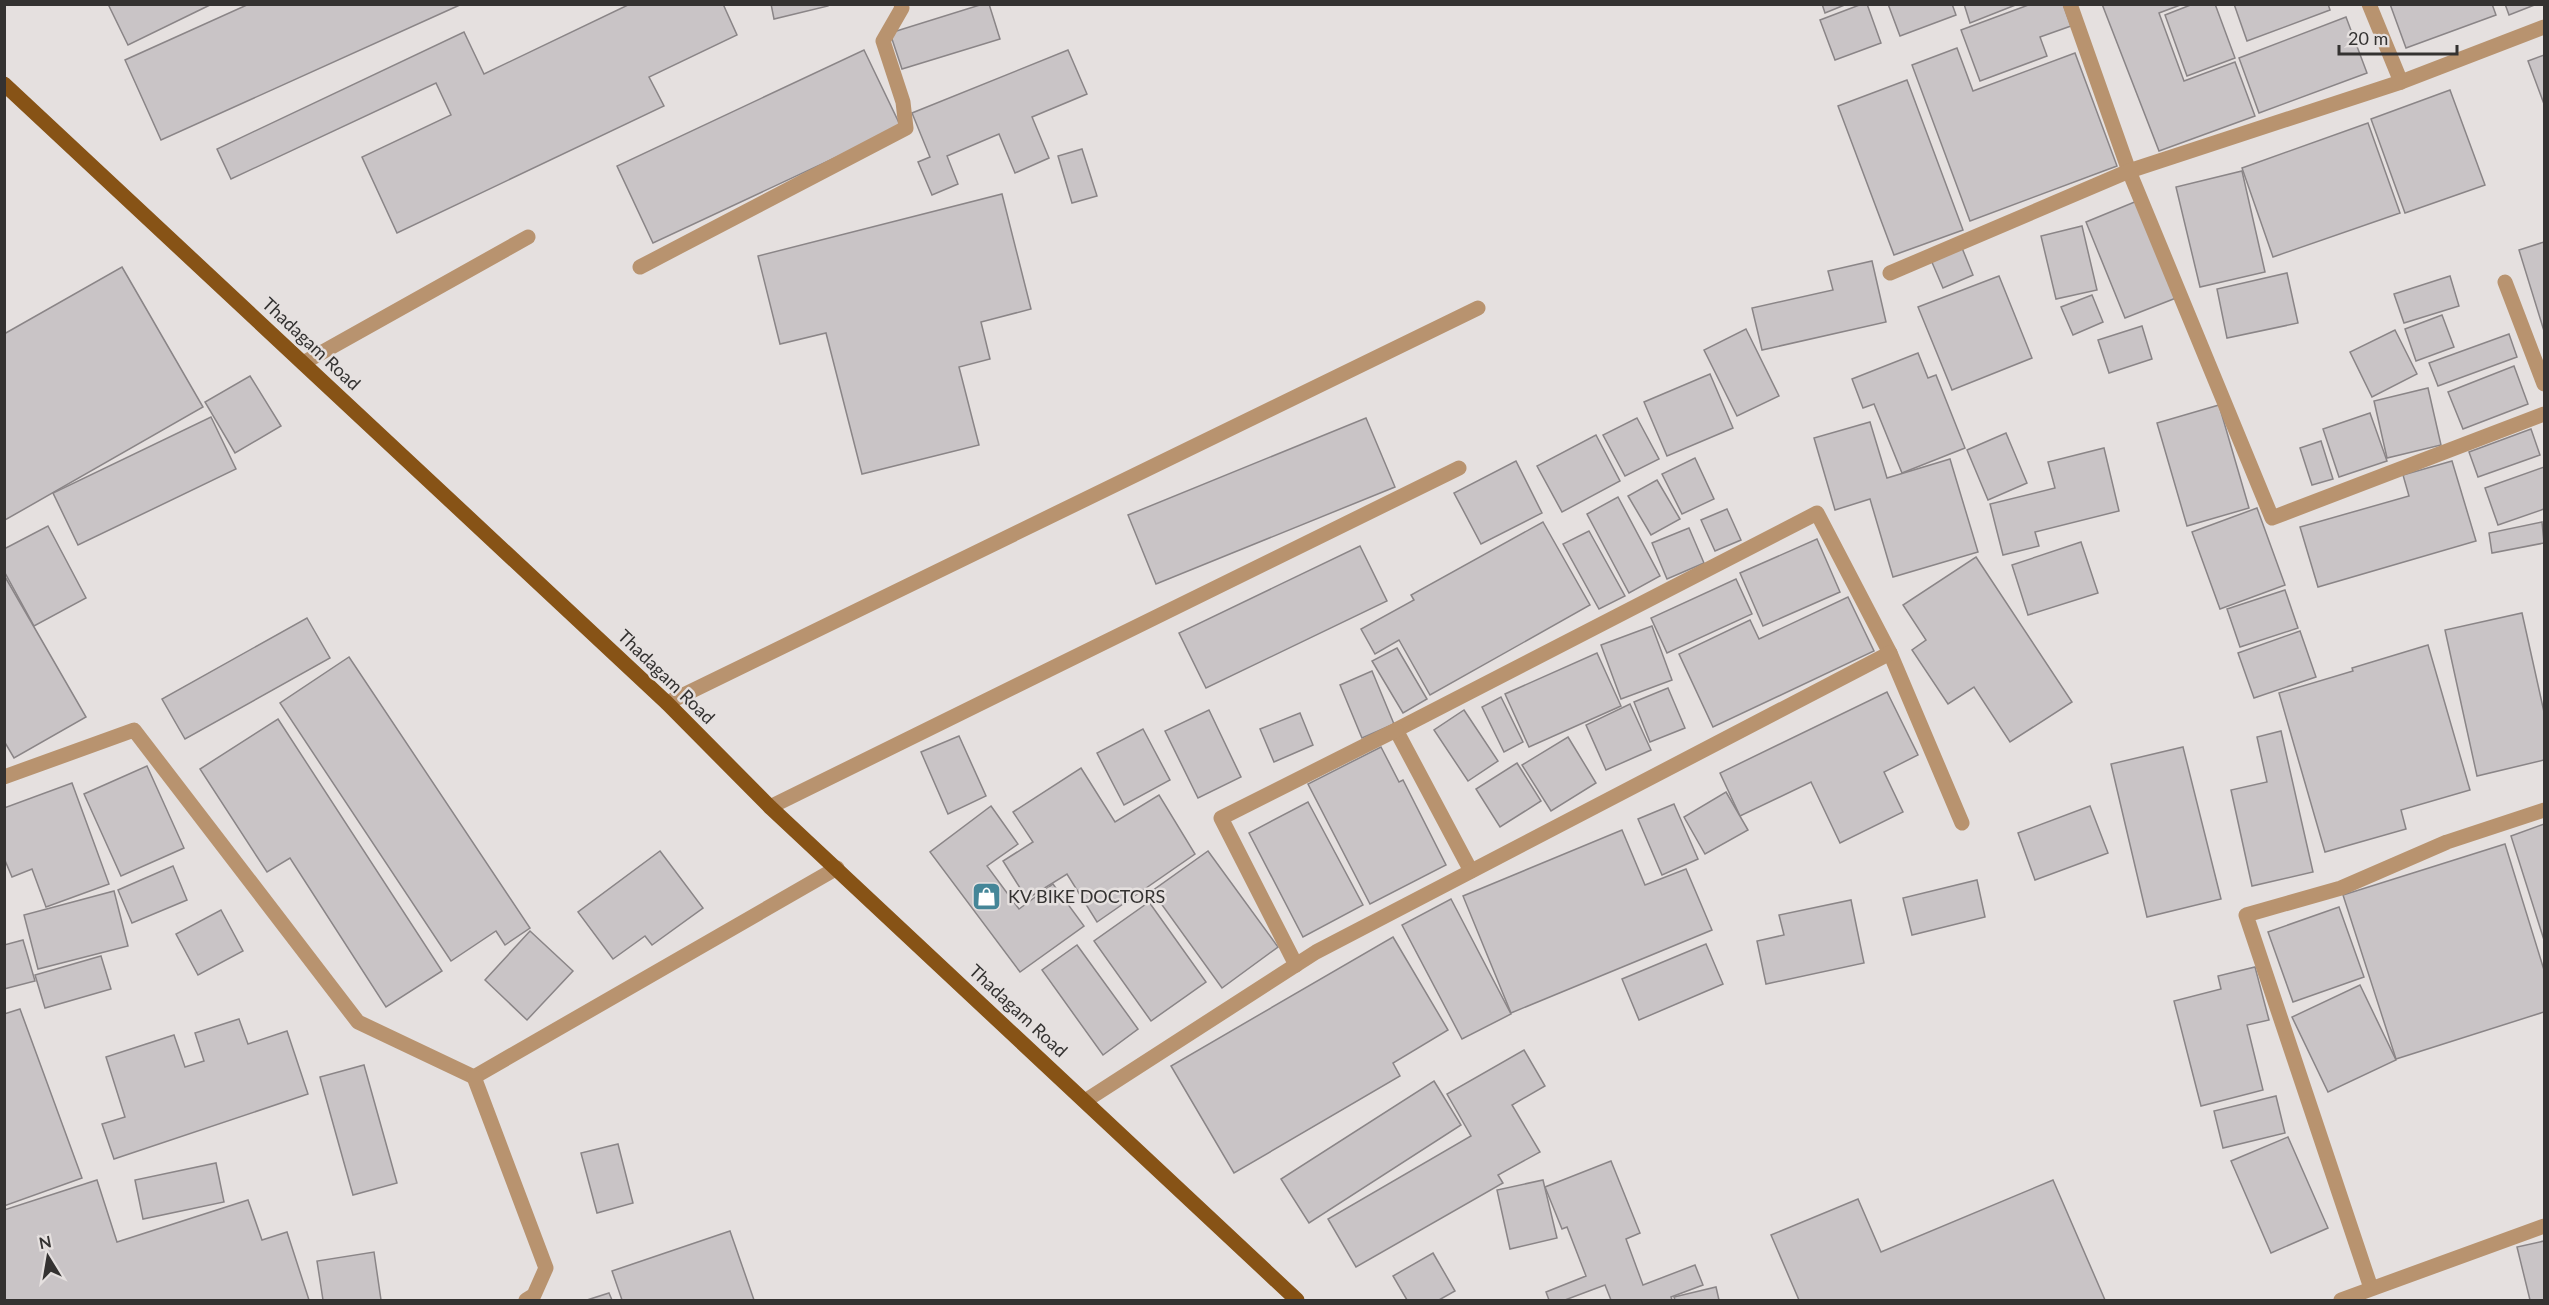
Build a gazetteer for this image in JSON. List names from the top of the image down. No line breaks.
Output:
{"streets":{"main road":["Thadagam Road"]},"places":{"shop":["KV BIKE DOCTORS"]},"scale_bar":"20 m","north":"top"}
